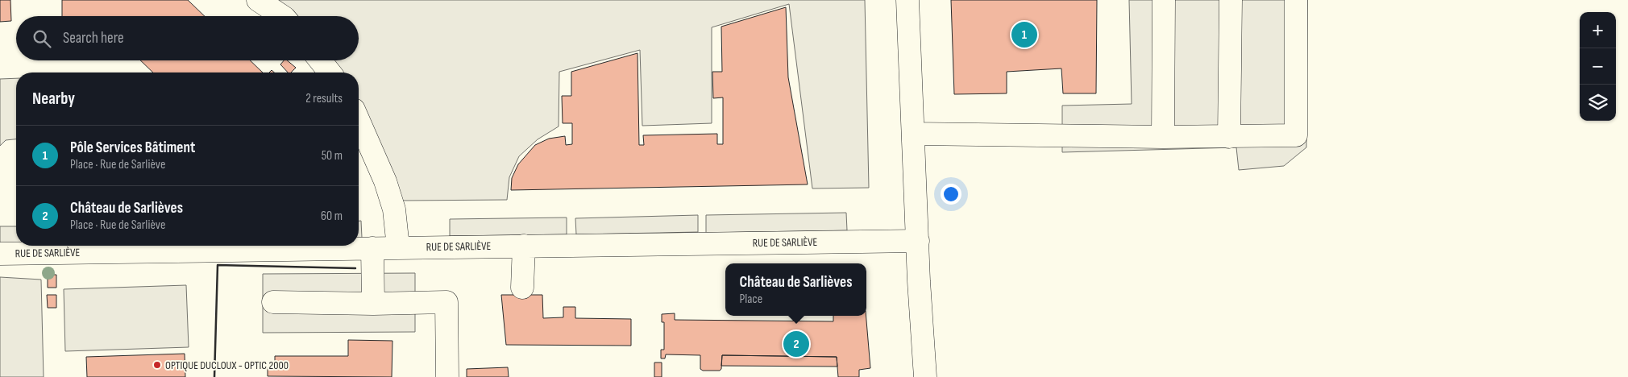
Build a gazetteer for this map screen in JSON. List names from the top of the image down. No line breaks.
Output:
{"streets":{"street":["RUE DE SARLIÈVE"]},"places":["OPTIQUE DUCLOUX - OPTIC 2000"],"page":{"map_buttons":["+","−"],"search":"Search here","pins":["1","2"],"heading":["Nearby","2 results"],"list":[{"mark":"1","name":"Pôle Services Bâtiment","note":"Place · Rue de Sarliève","value":"50 m"},{"mark":"2","name":"Château de Sarlièves","note":"Place · Rue de Sarliève","value":"60 m"}],"popup":["Château de Sarlièves","Place"]}}
